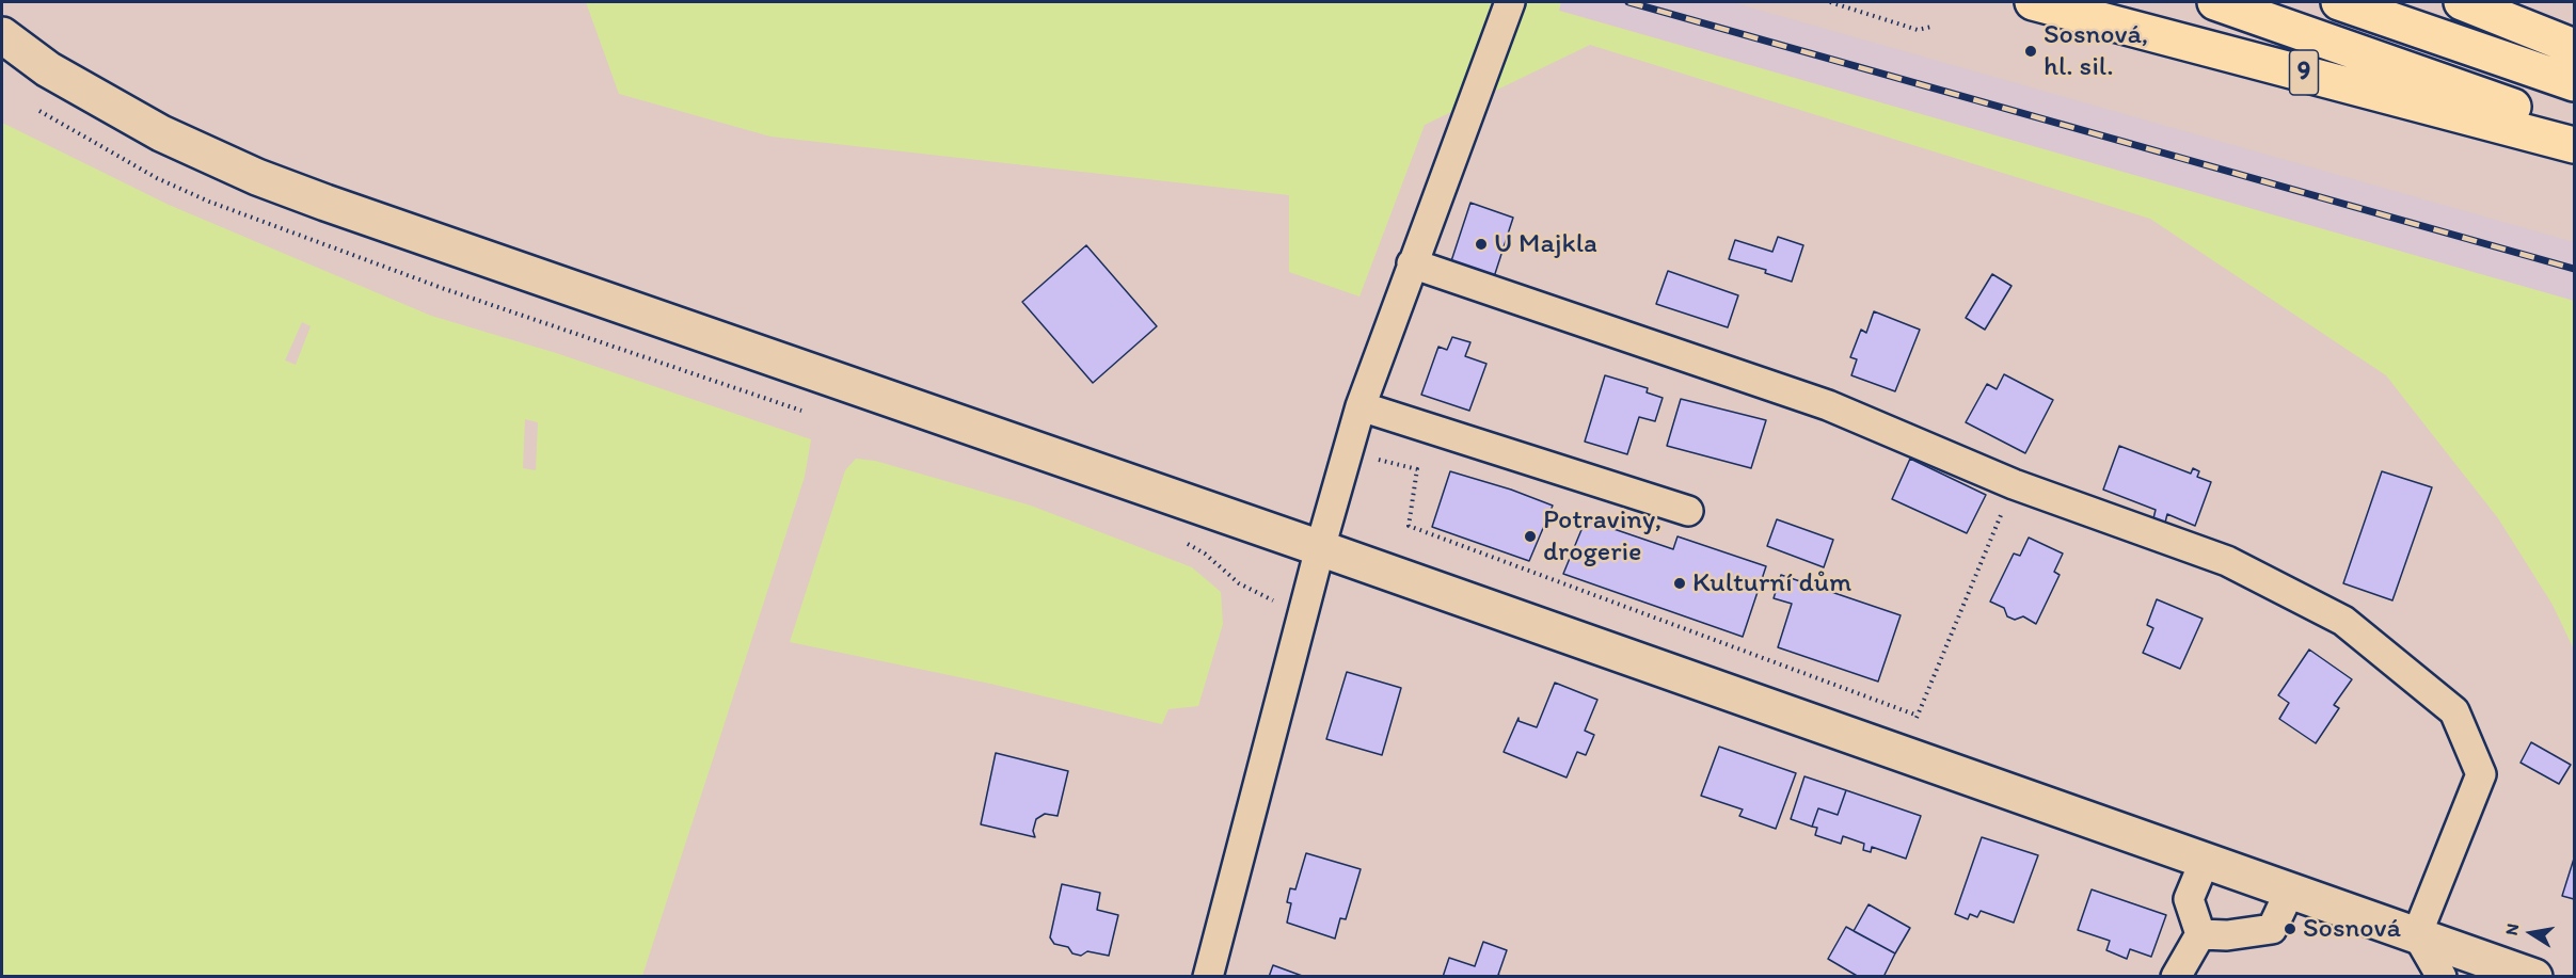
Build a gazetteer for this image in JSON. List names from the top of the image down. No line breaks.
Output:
{"streets":{"main road":["9"]},"places":["Sosnová, hl. sil.","U Majkla","Potraviny, drogerie","Kulturní dům","Sosnová"],"north":"left"}
